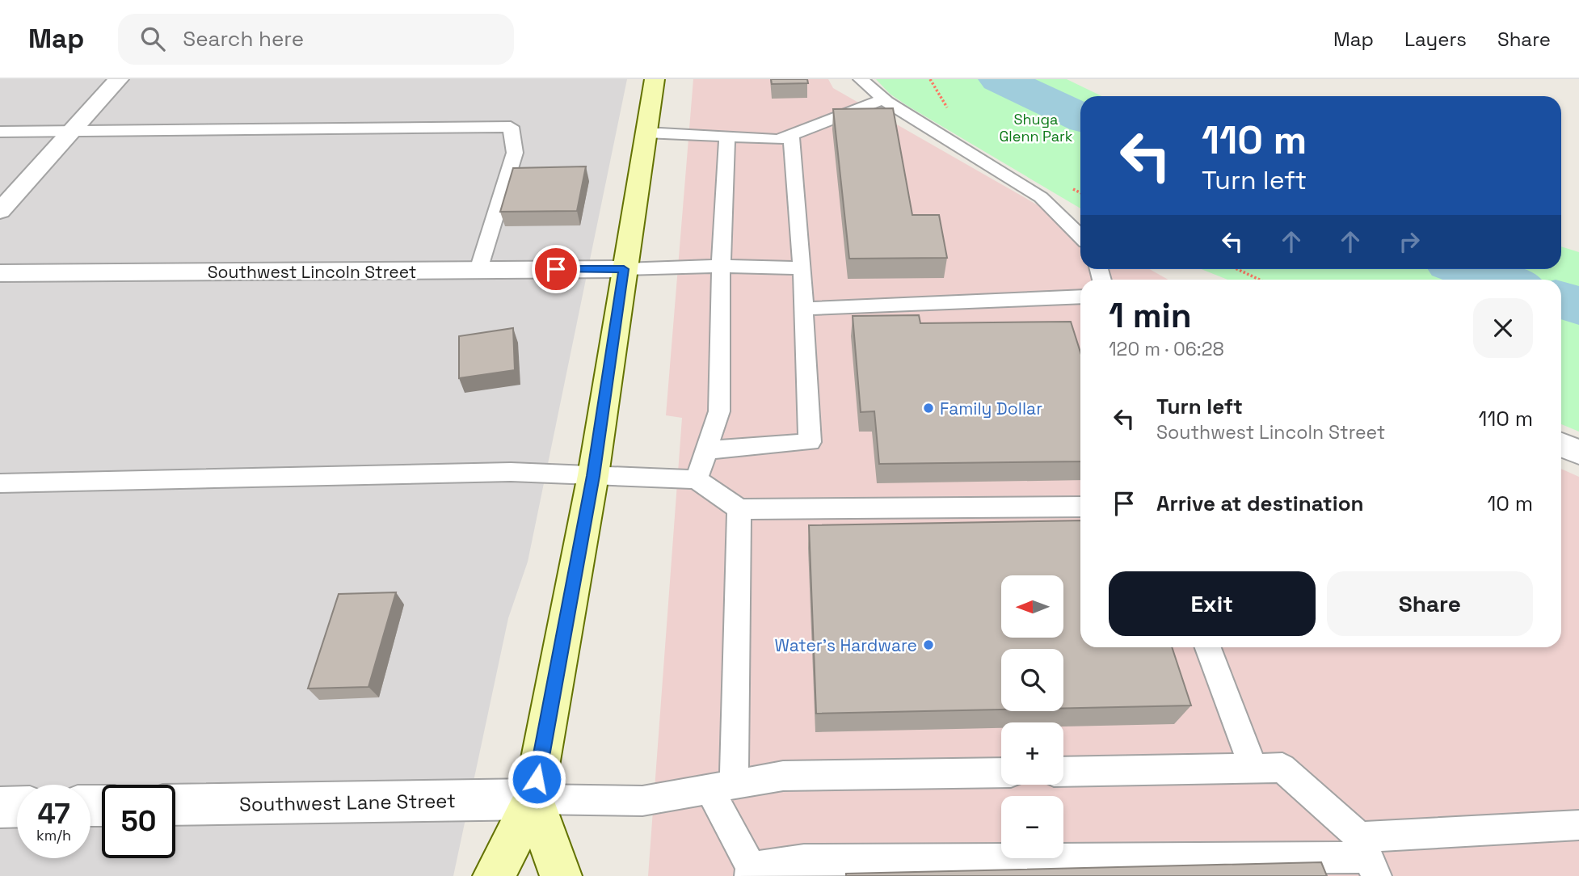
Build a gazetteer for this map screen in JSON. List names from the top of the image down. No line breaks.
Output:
{"streets":{"street":["Southwest Lincoln Street","Southwest Lane Street"]},"parks":["Shuga Glenn Park"],"places":["Family Dollar","Water's Hardware"],"north":"left","page":{"header":"Map","search":"Search here","nav":["Map","Layers","Share"],"turn":["110 m","Turn left"],"heading":["1 min","120 m · 06:28"],"list":[{"name":"Turn left","note":"Southwest Lincoln Street","value":"110 m"},{"name":"Arrive at destination","value":"10 m"}],"buttons":["Exit","Share"],"map_buttons":["+","−"],"speed":"47 km/h","limit":"50"}}
